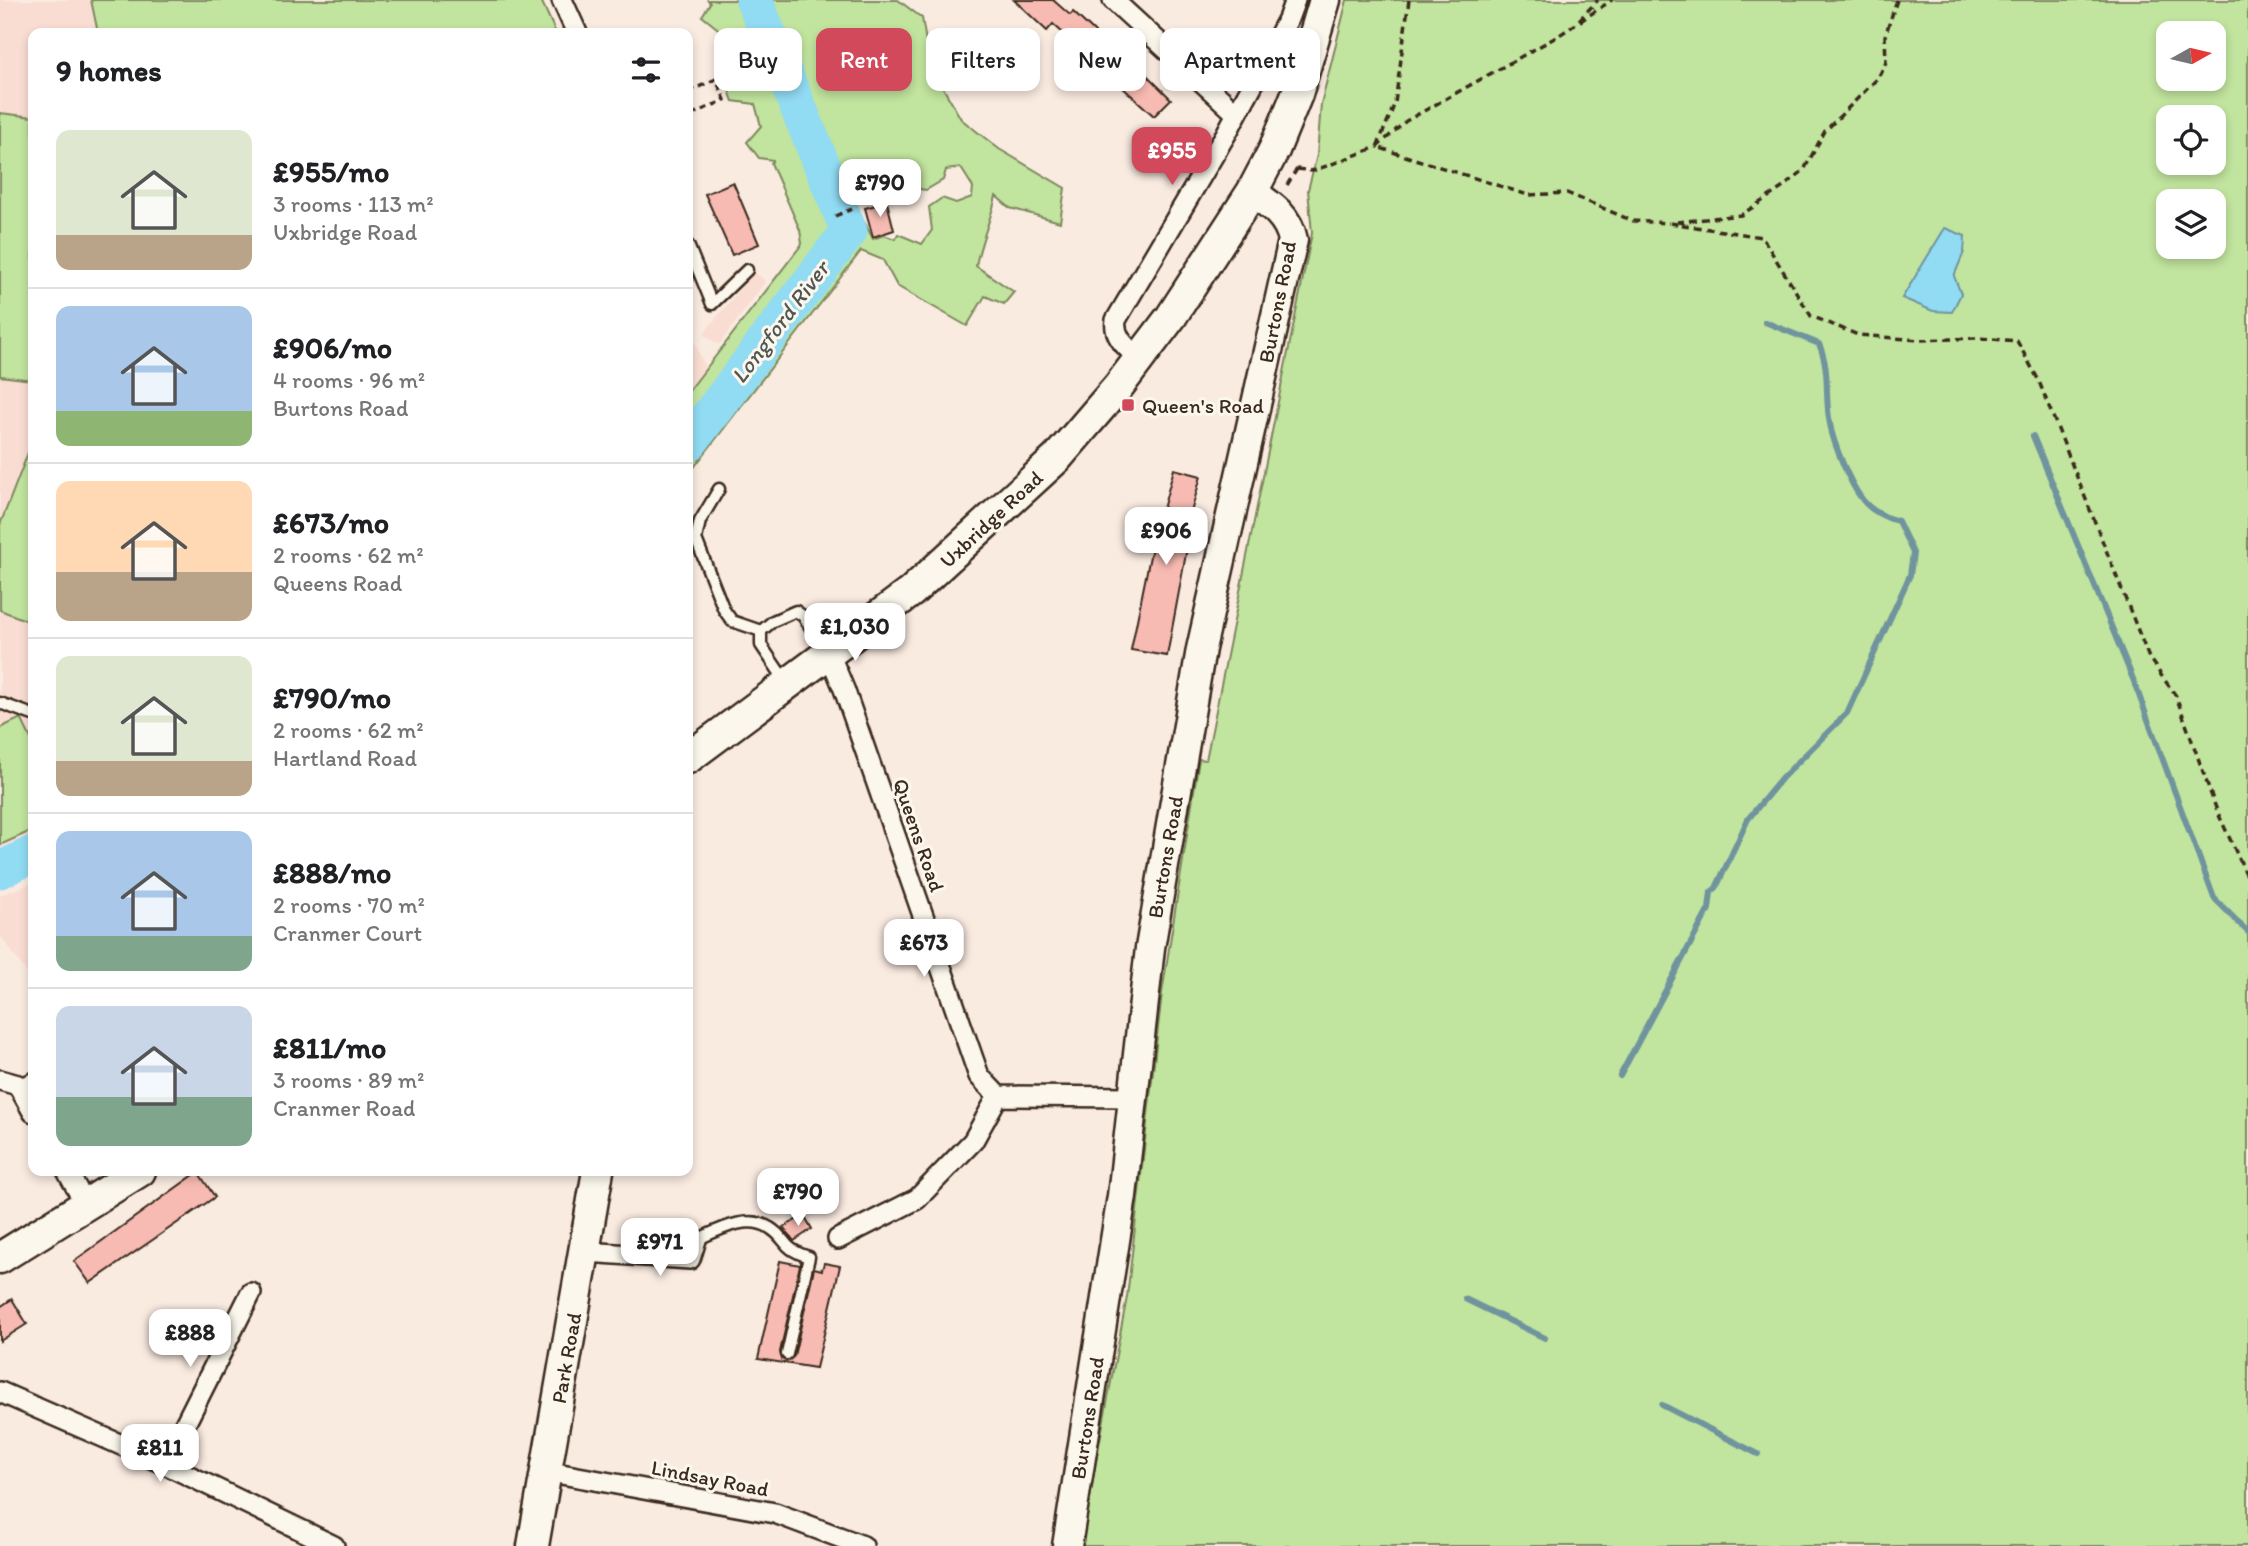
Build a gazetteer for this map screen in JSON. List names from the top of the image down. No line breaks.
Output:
{"streets":{"main road":["Uxbridge Road","Park Road"],"street":["Burtons Road","Queens Road","Lindsay Road"]},"crossings":[["Burtons Road","Uxbridge Road"],["Uxbridge Road","Queens Road"],["Park Road","Lindsay Road"]],"water":["Longford River"],"places":{"transit":["Queen's Road"]},"north":"right","page":{"chip":["Buy","Rent","Filters","New","Apartment"],"heading":"9 homes","list":[{"name":"£955/mo","note":"3 rooms · 113 m² · Uxbridge Road"},{"name":"£906/mo","note":"4 rooms · 96 m² · Burtons Road"},{"name":"£673/mo","note":"2 rooms · 62 m² · Queens Road"},{"name":"£790/mo","note":"2 rooms · 62 m² · Hartland Road"},{"name":"£888/mo","note":"2 rooms · 70 m² · Cranmer Court"},{"name":"£811/mo","note":"3 rooms · 89 m² · Cranmer Road"}],"price":["£955","£790","£906","£1,030","£673","£790","£971","£888","£811"]}}
